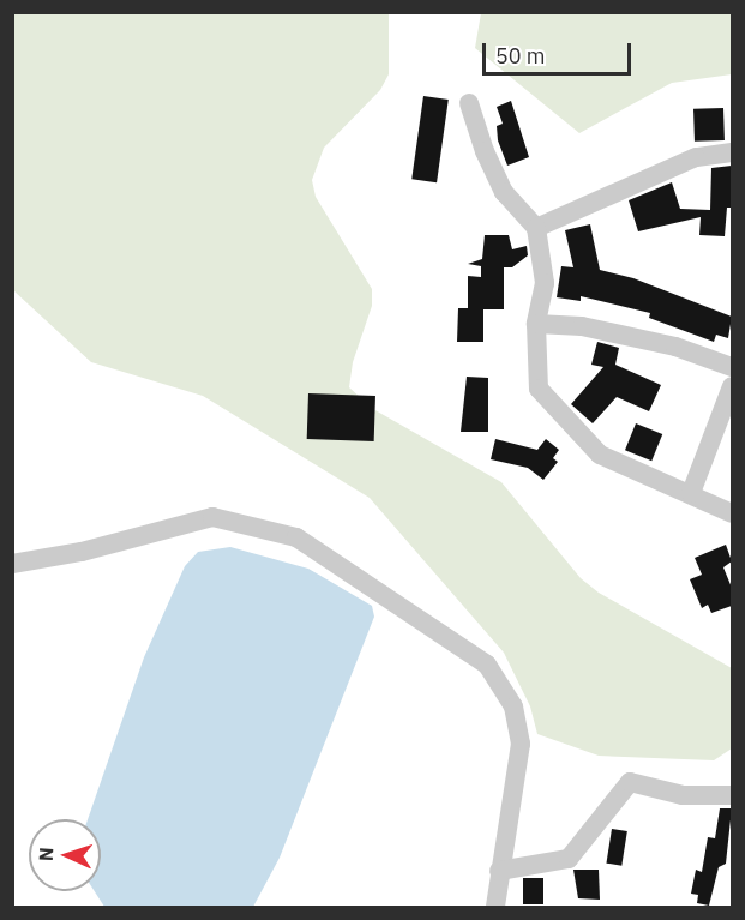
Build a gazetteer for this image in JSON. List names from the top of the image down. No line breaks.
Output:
{"scale_bar":"50 m","north":"left"}
